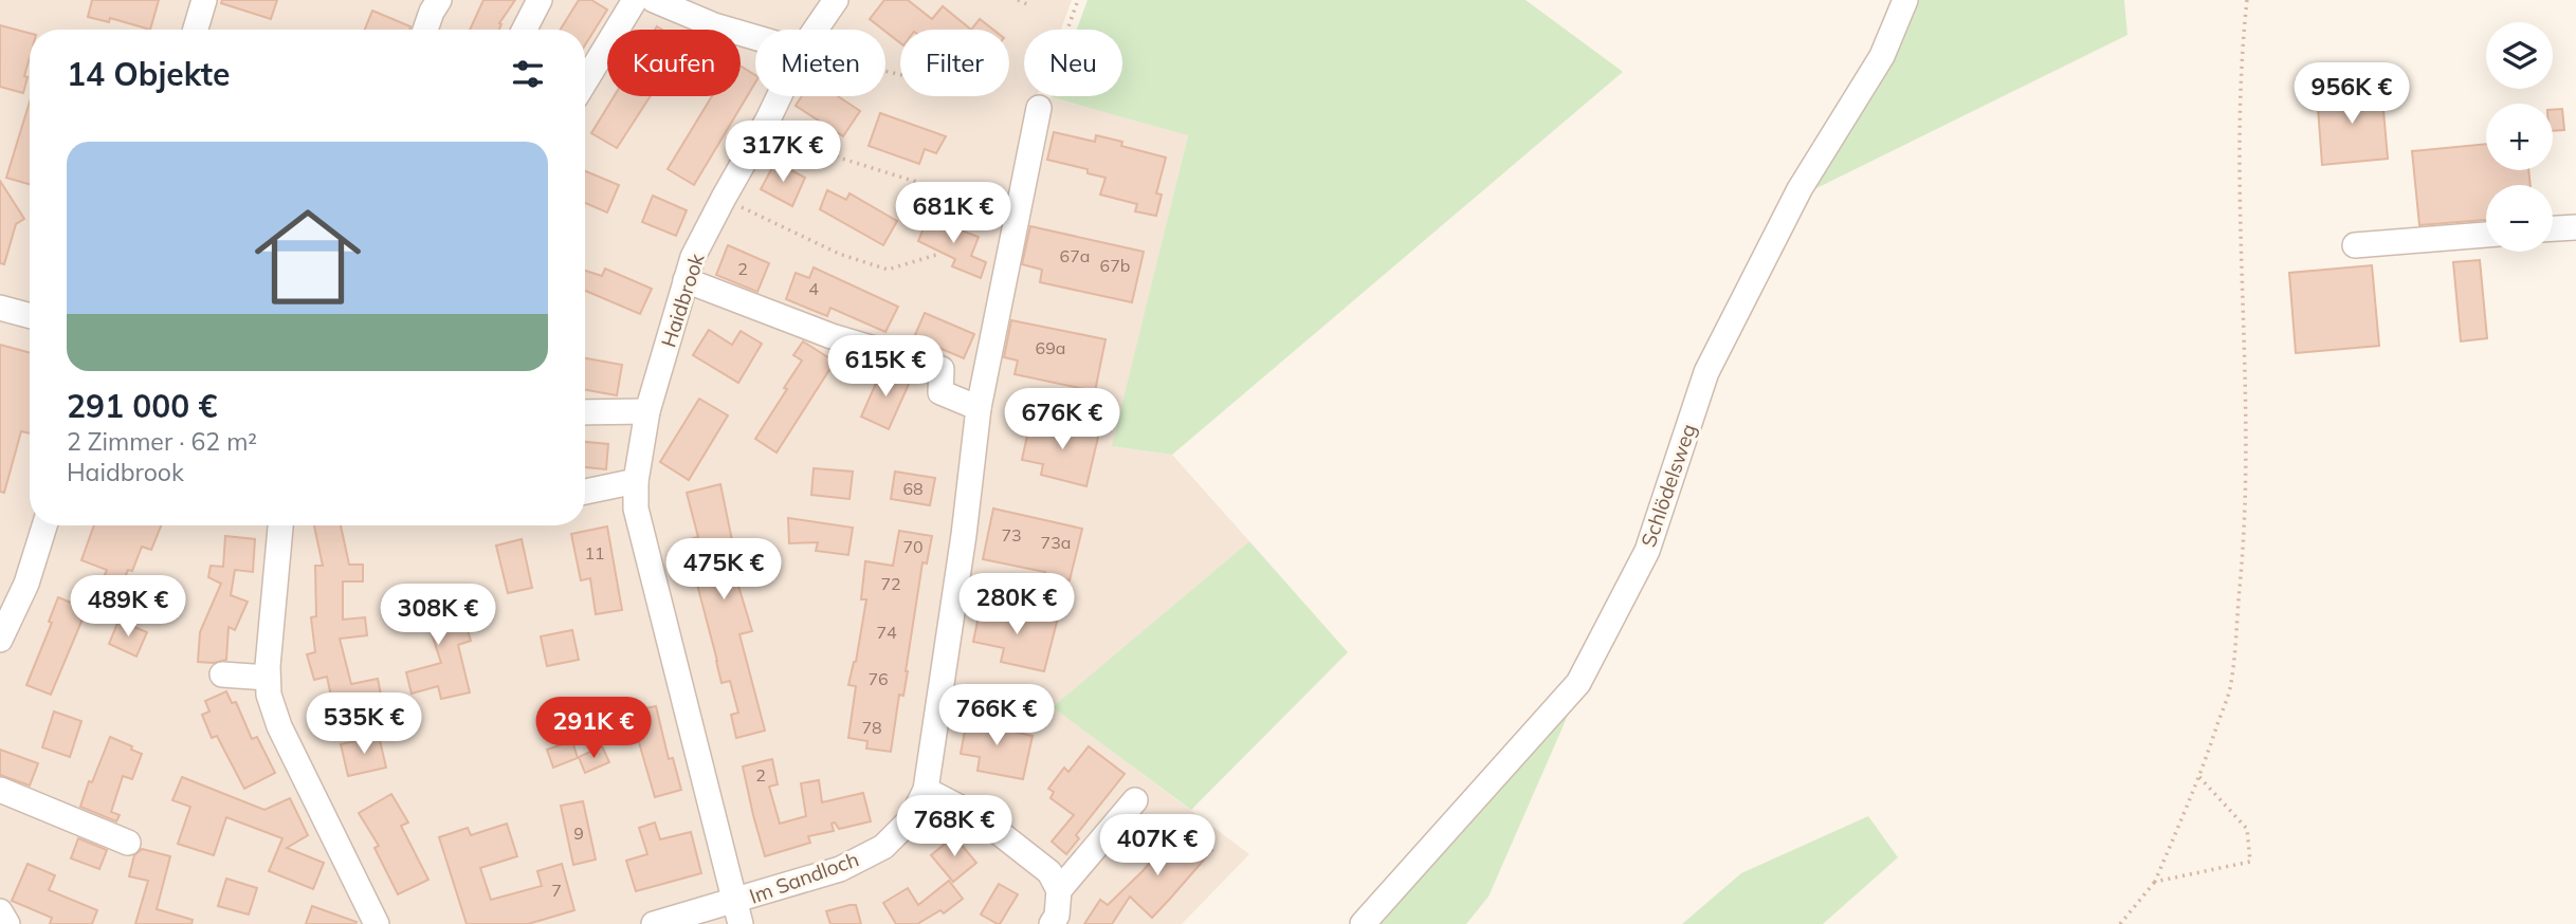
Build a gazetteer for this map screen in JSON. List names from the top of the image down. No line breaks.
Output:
{"streets":{"street":["Haidbrook","Schlödelsweg","Im Sandloch"]},"crossings":[["Haidbrook","Im Sandloch"]],"house_numbers":["67a","67b","2","4","69a","68","73","73a","70","11","72","74","76","78","2","9","7"],"page":{"map_buttons":["+","−"],"chip":["Kaufen","Mieten","Filter","Neu"],"heading":"14 Objekte","price":["956K €","317K €","681K €","615K €","676K €","475K €","280K €","489K €","308K €","766K €","535K €","291K €","768K €","407K €"],"list":[{"name":"291 000 €","note":"2 Zimmer · 62 m² · Haidbrook"}]}}
